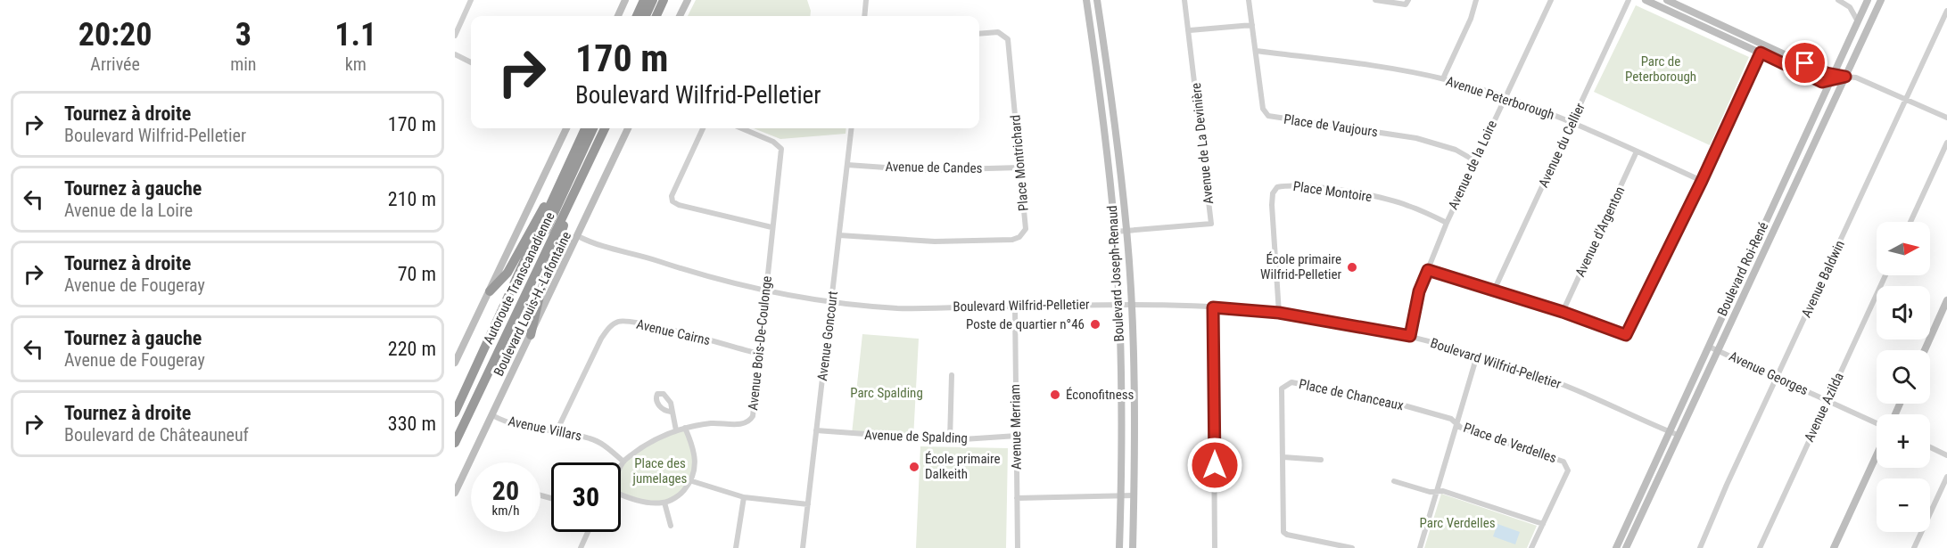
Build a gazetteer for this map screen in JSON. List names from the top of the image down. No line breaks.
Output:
{"streets":{"highway":["Autoroute Transcanadienne"],"street":["Avenue Peterborough","Place de Vaujours","Avenue de La Devinière","Avenue du Cellier","Place Montrichard","Avenue de la Loire","Avenue de Candes","Place Montoire","Avenue d'Argenton","Boulevard Roi-René","Boulevard Joseph-Renaud","Avenue Baldwin","Boulevard Louis-H.-Lafontaine","Boulevard Wilfrid-Pelletier","Avenue Cairns","Avenue Goncourt","Avenue Bois-De-Coulonge","Avenue Georges","Place de Chanceaux","Avenue Azilda","Avenue Merriam","Avenue Villars","Avenue de Spalding","Place de Verdelles"]},"crossings":[["Avenue Peterborough","Place de Vaujours"],["Avenue Peterborough","Avenue du Cellier"],["Avenue Peterborough","Avenue de la Loire"],["Avenue Peterborough","Avenue d'Argenton"],["Place de Vaujours","Avenue de la Loire"],["Avenue de La Devinière","Boulevard Joseph-Renaud"],["Place Montrichard","Avenue de Candes"],["Place Montrichard","Avenue Goncourt"],["Avenue de la Loire","Place Montoire"],["Avenue de la Loire","Boulevard Wilfrid-Pelletier"],["Avenue de Candes","Avenue Goncourt"],["Place Montoire","Boulevard Wilfrid-Pelletier"],["Boulevard Roi-René","Boulevard Wilfrid-Pelletier"],["Boulevard Roi-René","Avenue Georges"],["Boulevard Joseph-Renaud","Boulevard Wilfrid-Pelletier"],["Avenue Baldwin","Avenue Georges"],["Boulevard Louis-H.-Lafontaine","Boulevard Wilfrid-Pelletier"],["Boulevard Louis-H.-Lafontaine","Avenue Villars"],["Boulevard Wilfrid-Pelletier","Avenue Goncourt"],["Boulevard Wilfrid-Pelletier","Avenue Bois-De-Coulonge"],["Boulevard Wilfrid-Pelletier","Avenue Merriam"],["Avenue Cairns","Avenue Bois-De-Coulonge"],["Avenue Cairns","Avenue Villars"],["Avenue Goncourt","Avenue de Spalding"],["Avenue Bois-De-Coulonge","Avenue Villars"],["Avenue Georges","Avenue Azilda"],["Place de Chanceaux","Place de Verdelles"],["Avenue Merriam","Avenue de Spalding"]],"parks":["Parc de Peterborough","Parc Spalding","Place des jumelages","Parc Verdelles"],"places":["École primaire Wilfrid-Pelletier","Poste de quartier n°46","Éconofitness","École primaire Dalkeith"],"north":"right","page":{"eta":["20:20","Arrivée","3","min","1.1","km"],"turn":["170 m","Boulevard Wilfrid-Pelletier"],"list":[{"name":"Tournez à droite","note":"Boulevard Wilfrid-Pelletier","value":"170 m"},{"name":"Tournez à gauche","note":"Avenue de la Loire","value":"210 m"},{"name":"Tournez à droite","note":"Avenue de Fougeray","value":"70 m"},{"name":"Tournez à gauche","note":"Avenue de Fougeray","value":"220 m"},{"name":"Tournez à droite","note":"Boulevard de Châteauneuf","value":"330 m"}],"map_buttons":["+","−"],"speed":"20 km/h","limit":"30"}}
